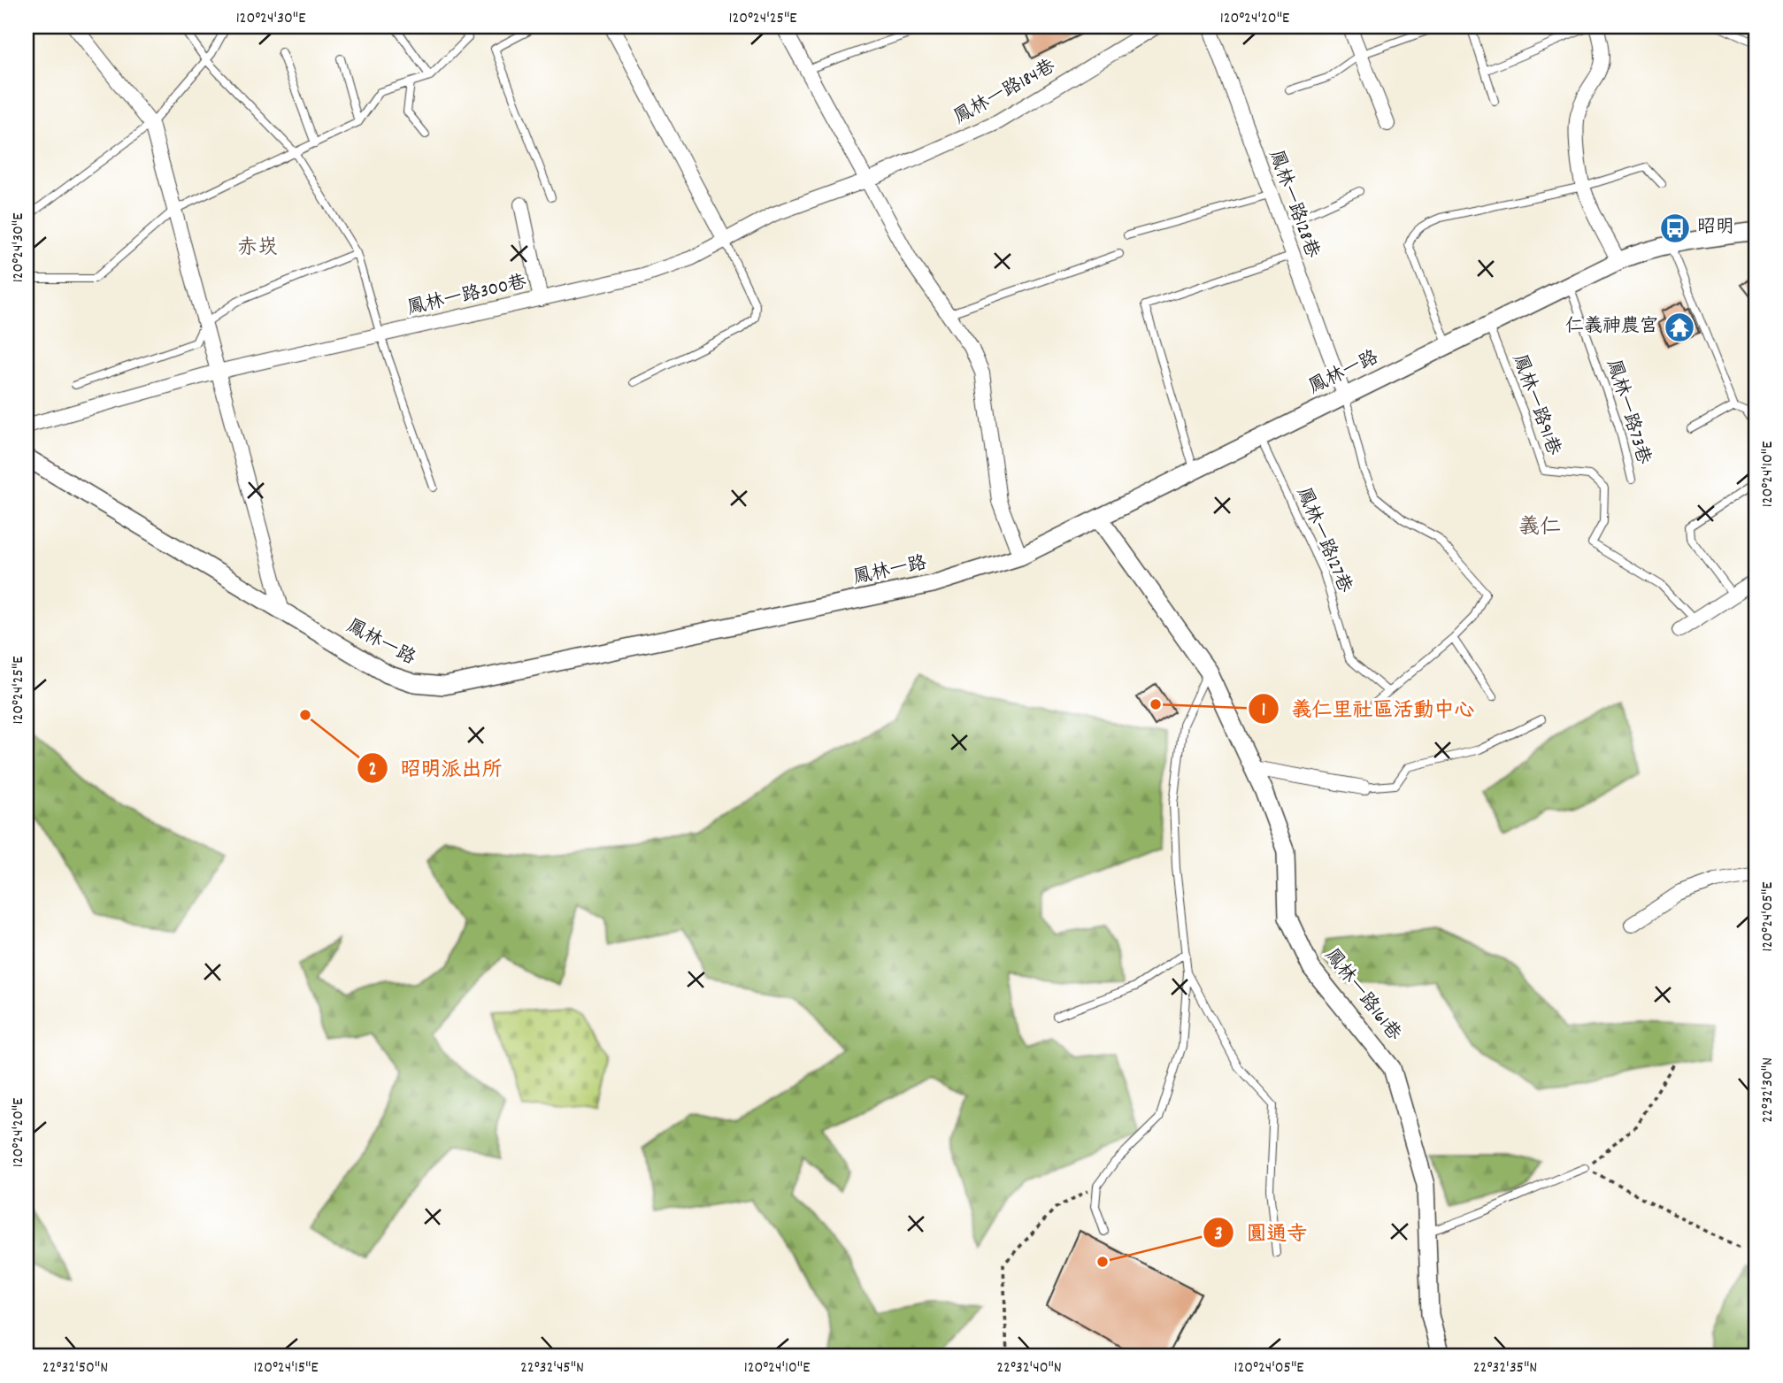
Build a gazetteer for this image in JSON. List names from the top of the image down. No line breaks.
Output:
{"streets":{"street":["鳳林一路184巷","鳳林一路128巷","鳳林一路300巷","鳳林一路","鳳林一路161巷"],"lane":["鳳林一路91巷","鳳林一路73巷","鳳林一路127巷"]},"crossings":[["鳳林一路184巷","鳳林一路300巷"],["鳳林一路128巷","鳳林一路"],["鳳林一路","鳳林一路91巷"],["鳳林一路","鳳林一路73巷"],["鳳林一路","鳳林一路127巷"],["鳳林一路","鳳林一路161巷"]],"districts":["赤崁","義仁"],"places":{"bus stop":["昭明"],"temple":["仁義神農宮"],"other":["義仁里社區活動中心","昭明派出所","圓通寺"]},"coordinates":["120°24'30\"E","120°24'25\"E","120°24'20\"E","120°24'10\"E","120°24'05\"E","22°32'30\"N","22°32'50\"N","120°24'15\"E","22°32'45\"N","22°32'40\"N","22°32'35\"N"]}
